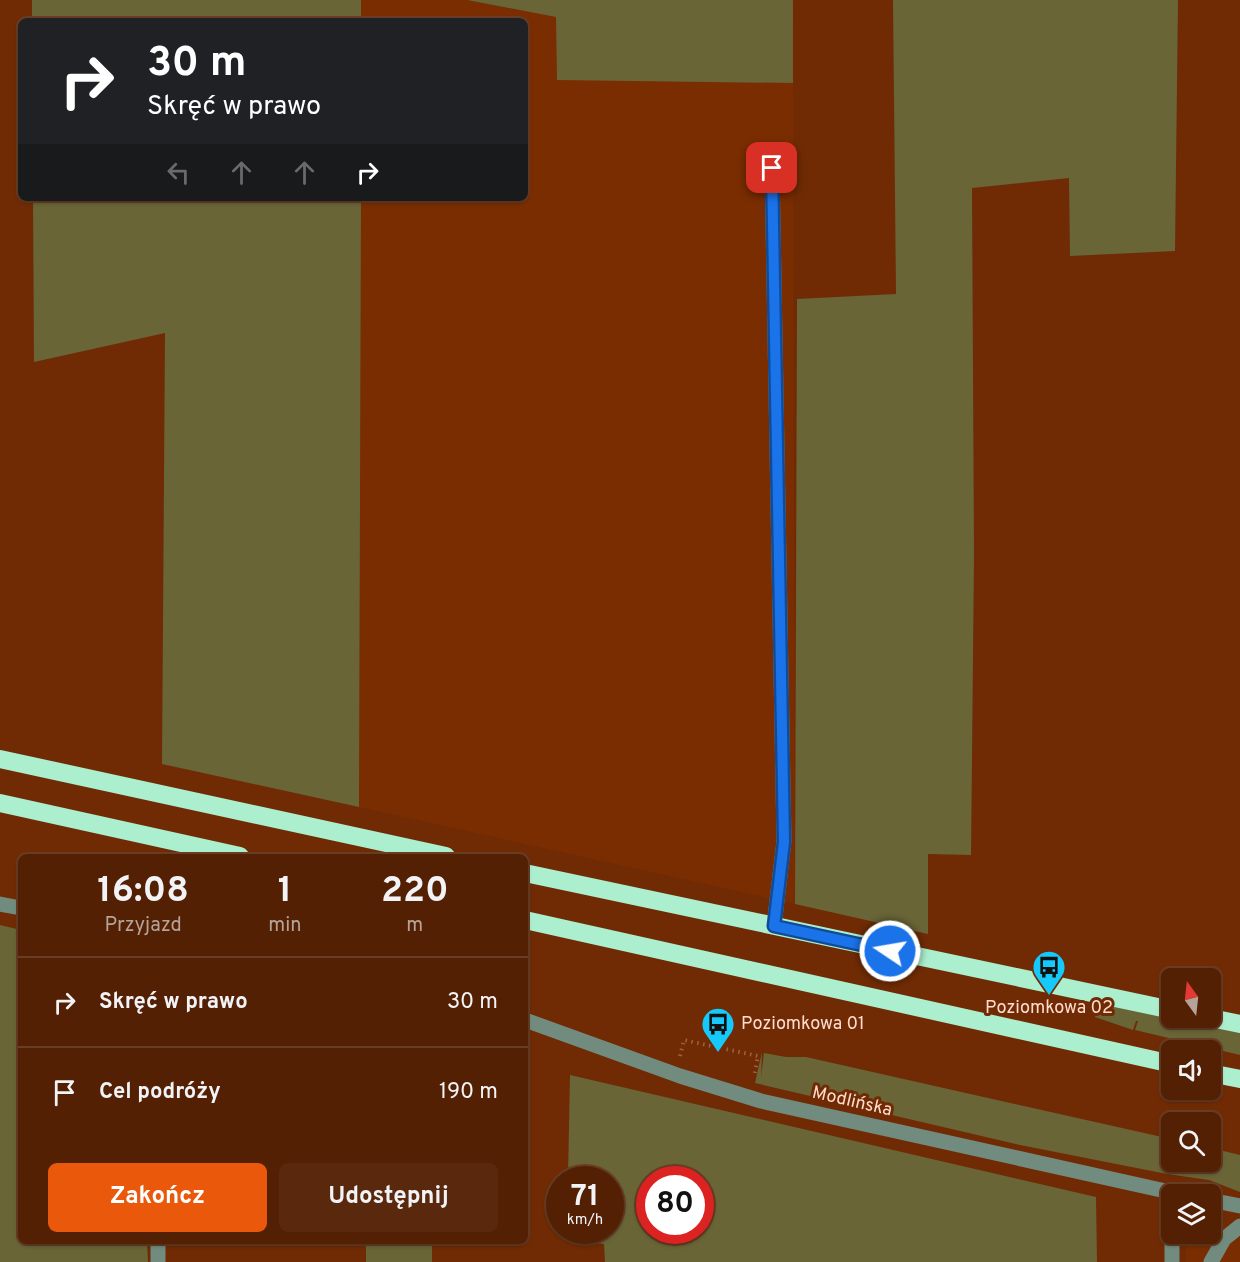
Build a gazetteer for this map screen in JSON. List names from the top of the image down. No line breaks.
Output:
{"streets":{"street":["Modlińska"]},"places":{"bus stop":["Poziomkowa 02","Poziomkowa 01"]},"north":"top","page":{"turn":["30 m","Skręć w prawo"],"eta":["16:08","Przyjazd","1","min","220","m"],"list":[{"name":"Skręć w prawo","value":"30 m"},{"name":"Cel podróży","value":"190 m"}],"buttons":["Zakończ","Udostępnij"],"speed":"71 km/h","limit":"80"}}
